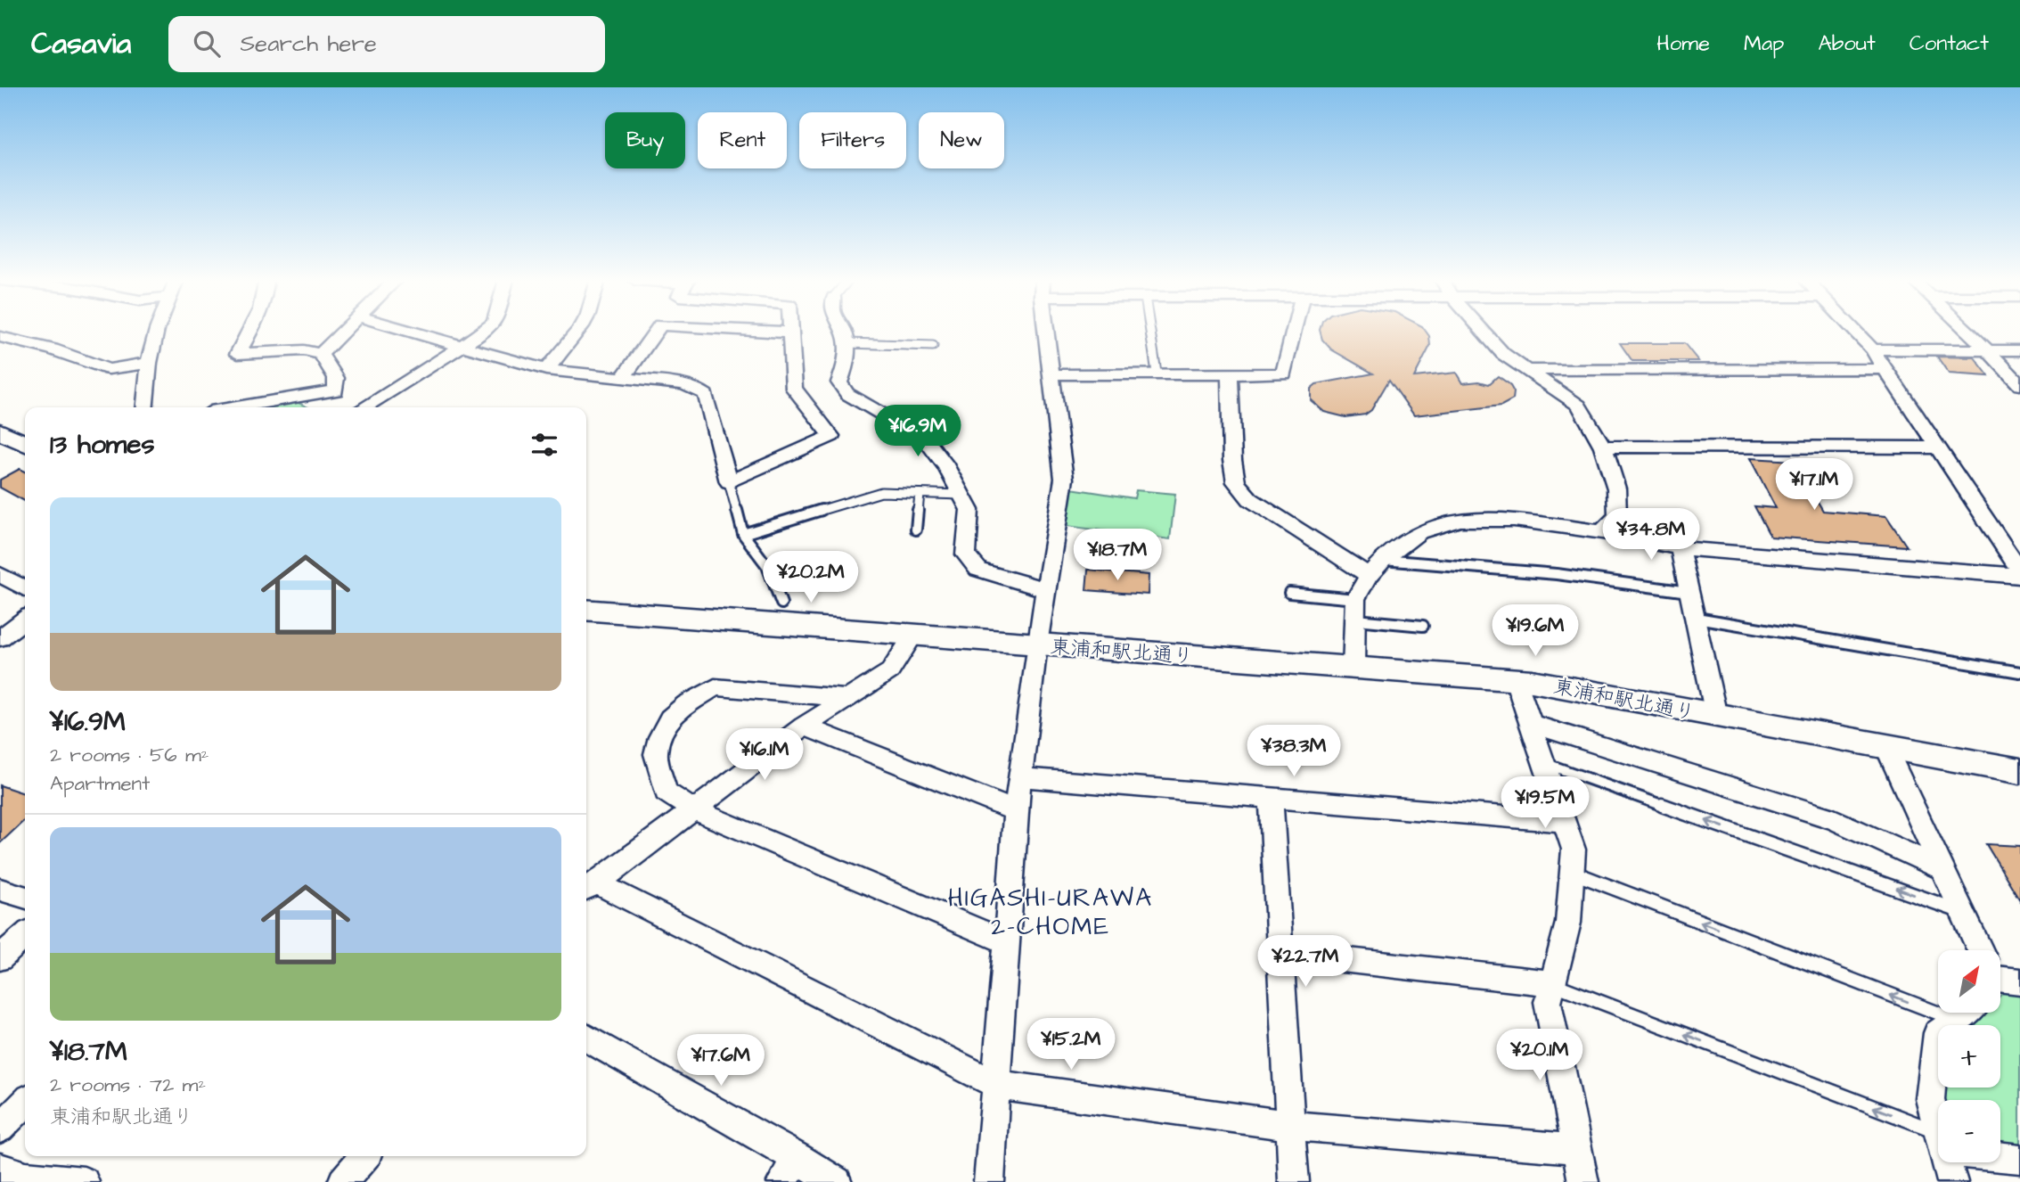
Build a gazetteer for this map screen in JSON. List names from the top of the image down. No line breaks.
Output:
{"streets":{"street":["東浦和駅北通り"]},"districts":["HIGASHI-URAWA 2-CHOME"],"north":"top right","page":{"header":"Casavia","search":"Search here","nav":["Home","Map","About","Contact"],"chip":["Buy","Rent","Filters","New"],"price":["¥16.9M","¥17.1M","¥34.8M","¥18.7M","¥20.2M","¥19.6M","¥38.3M","¥16.1M","¥19.5M","¥22.7M","¥15.2M","¥20.1M","¥17.6M"],"heading":"13 homes","list":[{"name":"¥16.9M","note":"2 rooms · 56 m² · Apartment"},{"name":"¥18.7M","note":"2 rooms · 72 m² · 東浦和駅北通り"}],"map_buttons":["+","−"]}}
